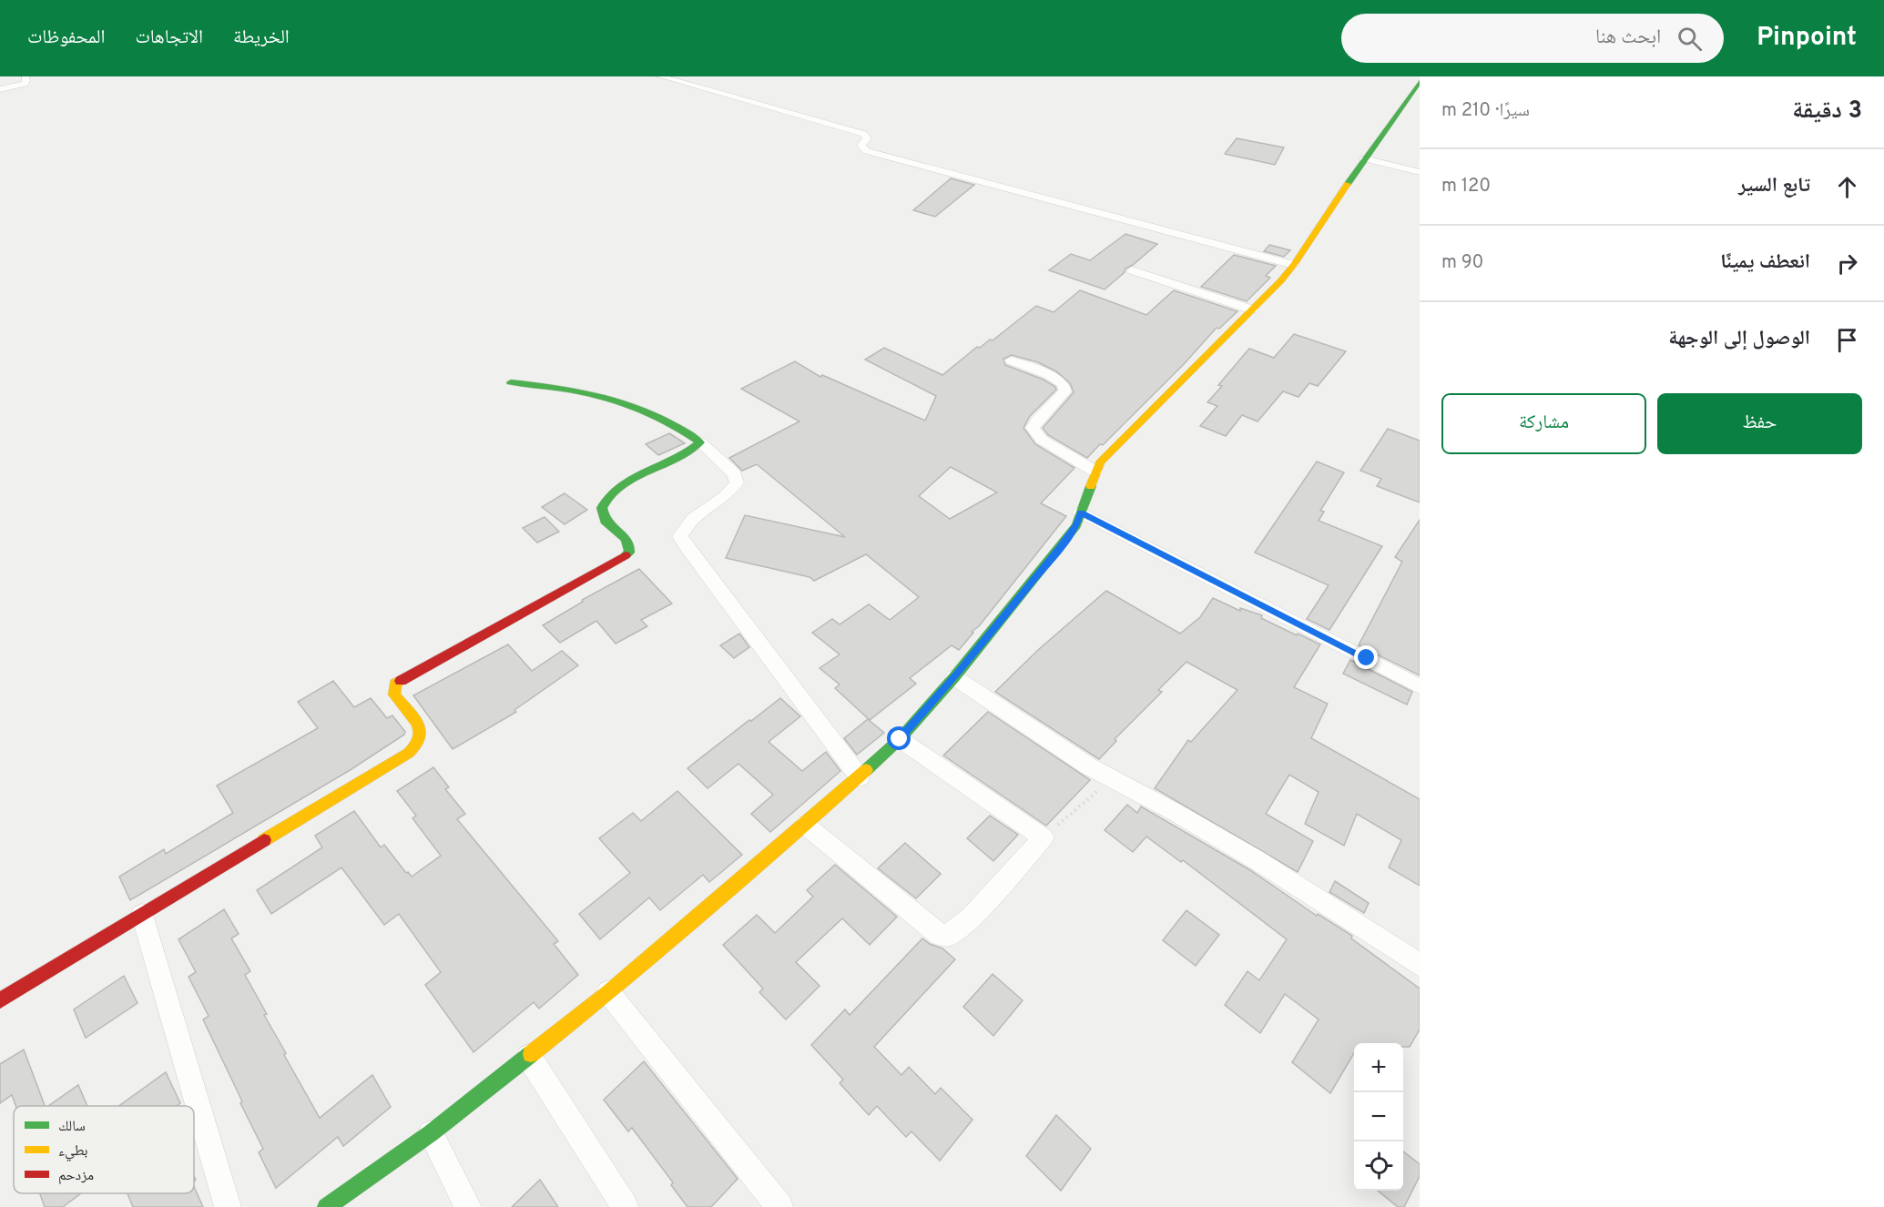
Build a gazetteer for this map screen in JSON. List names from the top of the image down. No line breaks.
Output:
{"legend":["سالك","بطيء","مزدحم"],"page":{"header":"Pinpoint","search":"ابحث هنا","nav":["الخريطة","الاتجاهات","المحفوظات"],"heading":["3 دقيقة","سيرًا · 210 m"],"list":[["تابع السير","120 m"],["انعطف يمينًا","90 m"],"الوصول إلى الوجهة"],"buttons":["حفظ","مشاركة"],"map_buttons":["+","−"]}}
